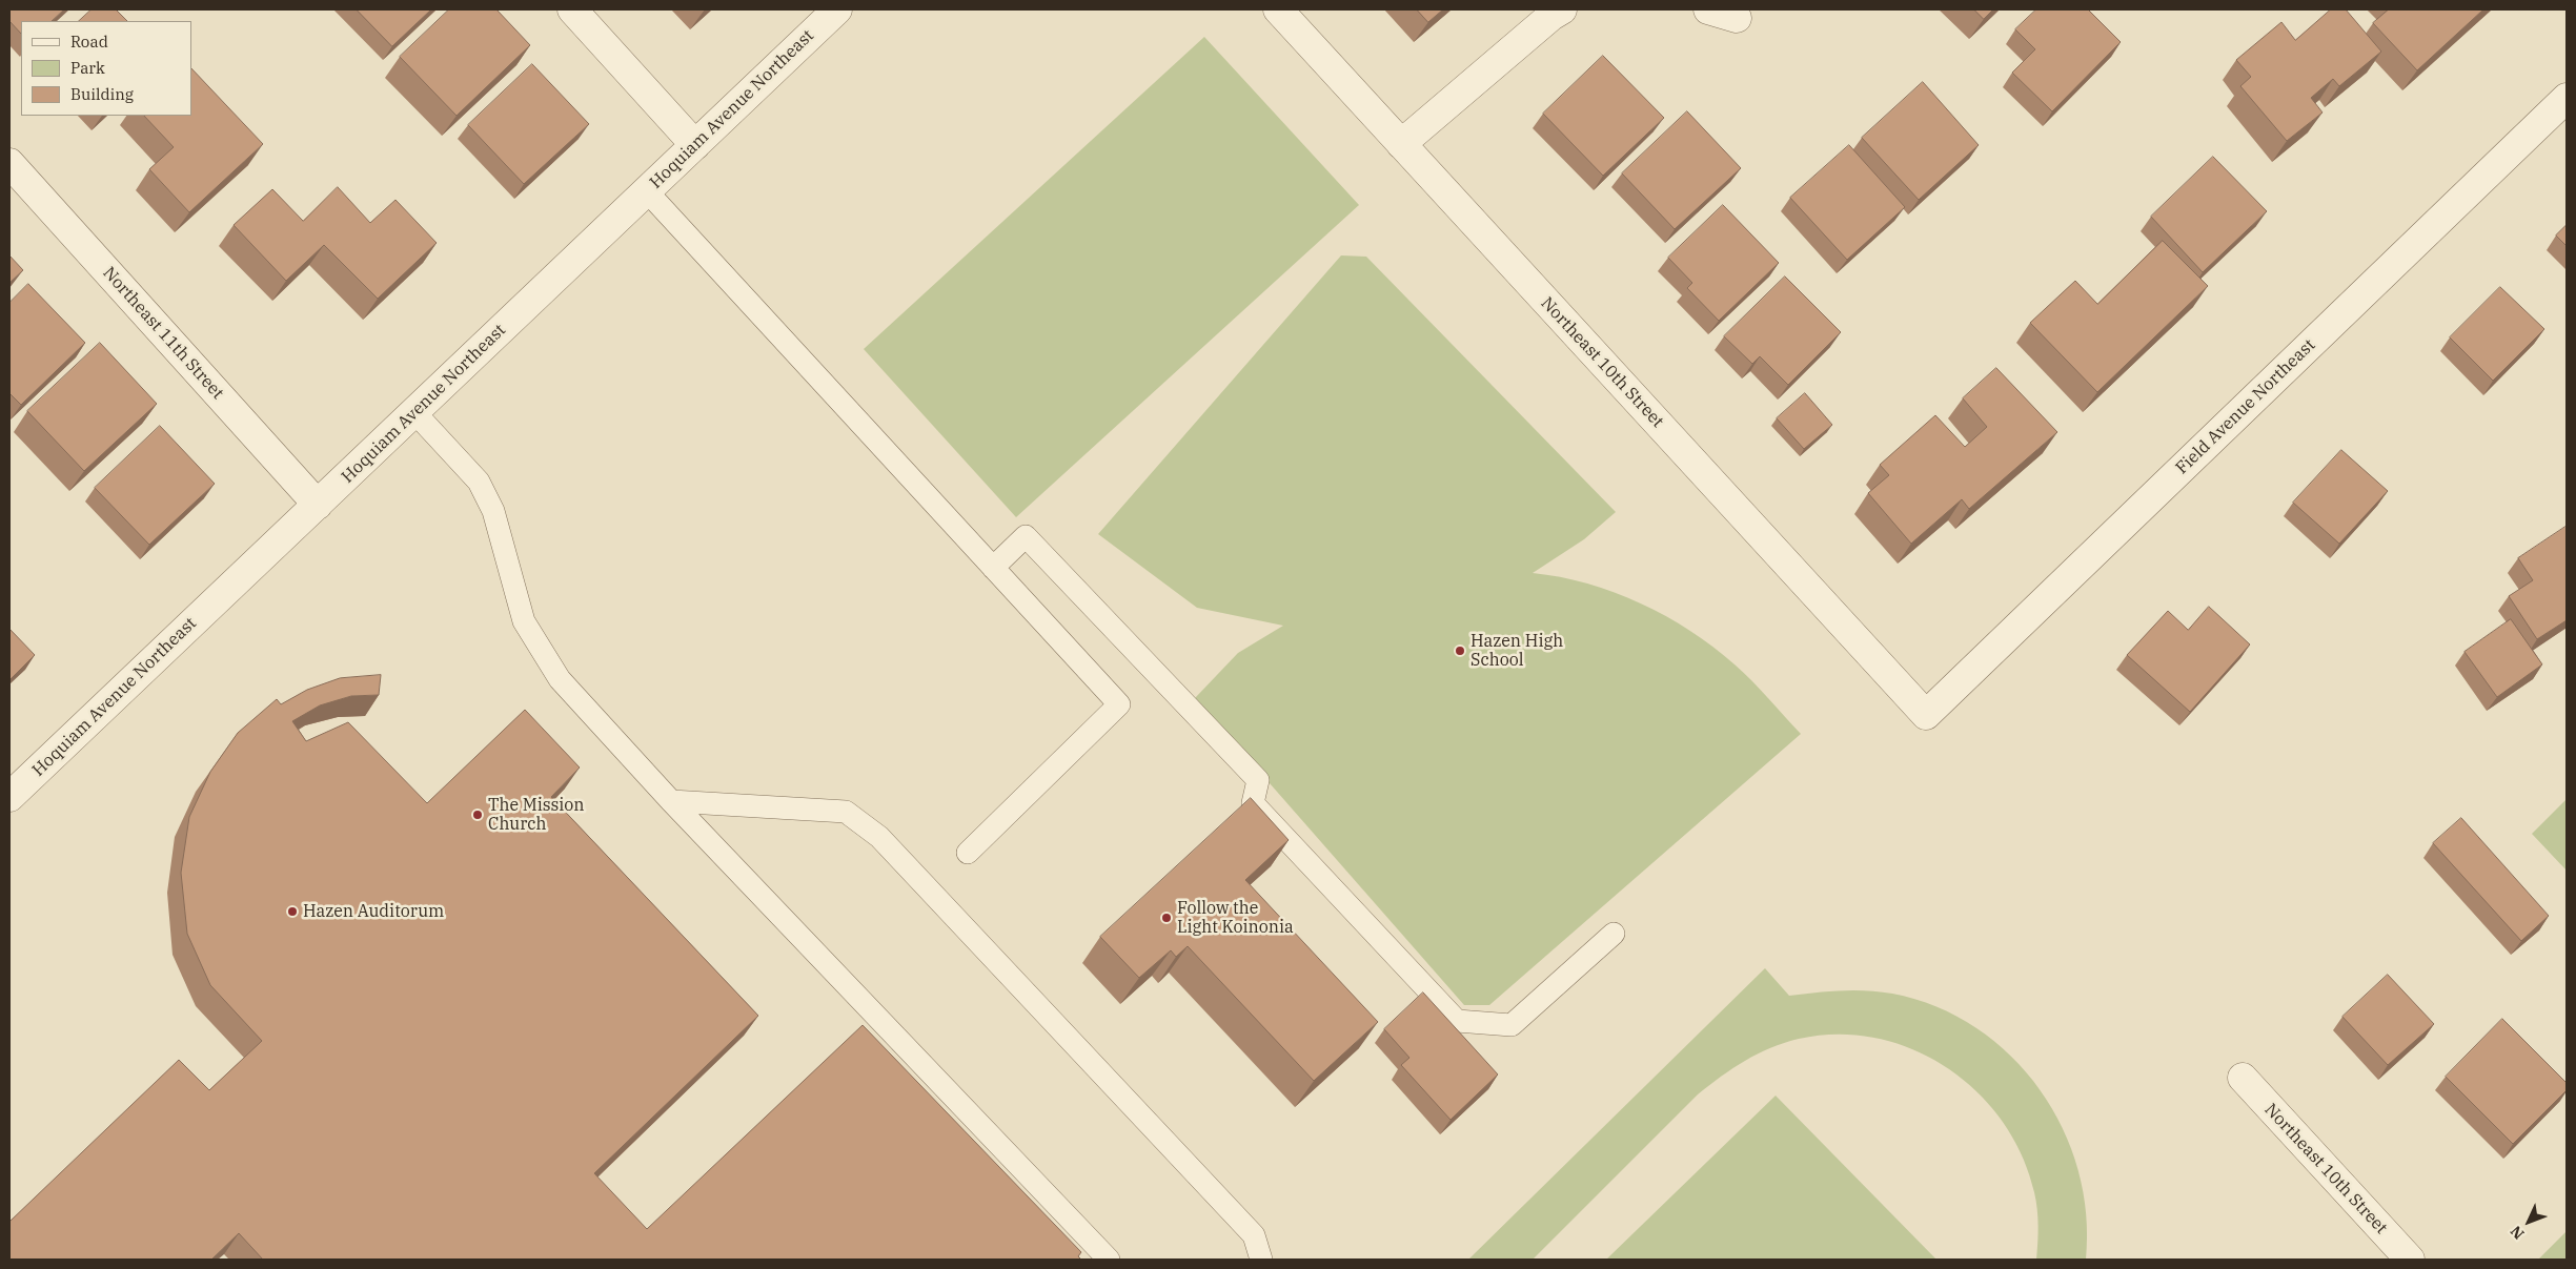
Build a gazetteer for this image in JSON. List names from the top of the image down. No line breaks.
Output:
{"streets":{"street":["Hoquiam Avenue Northeast","Northeast 11th Street","Northeast 10th Street","Field Avenue Northeast"]},"crossings":[["Hoquiam Avenue Northeast","Northeast 11th Street"],["Northeast 10th Street","Field Avenue Northeast"]],"places":["Hazen High School","The Mission Church","Hazen Auditorum","Follow the Light Koinonia"],"legend":["Road","Park","Building"],"north":"bottom left"}
